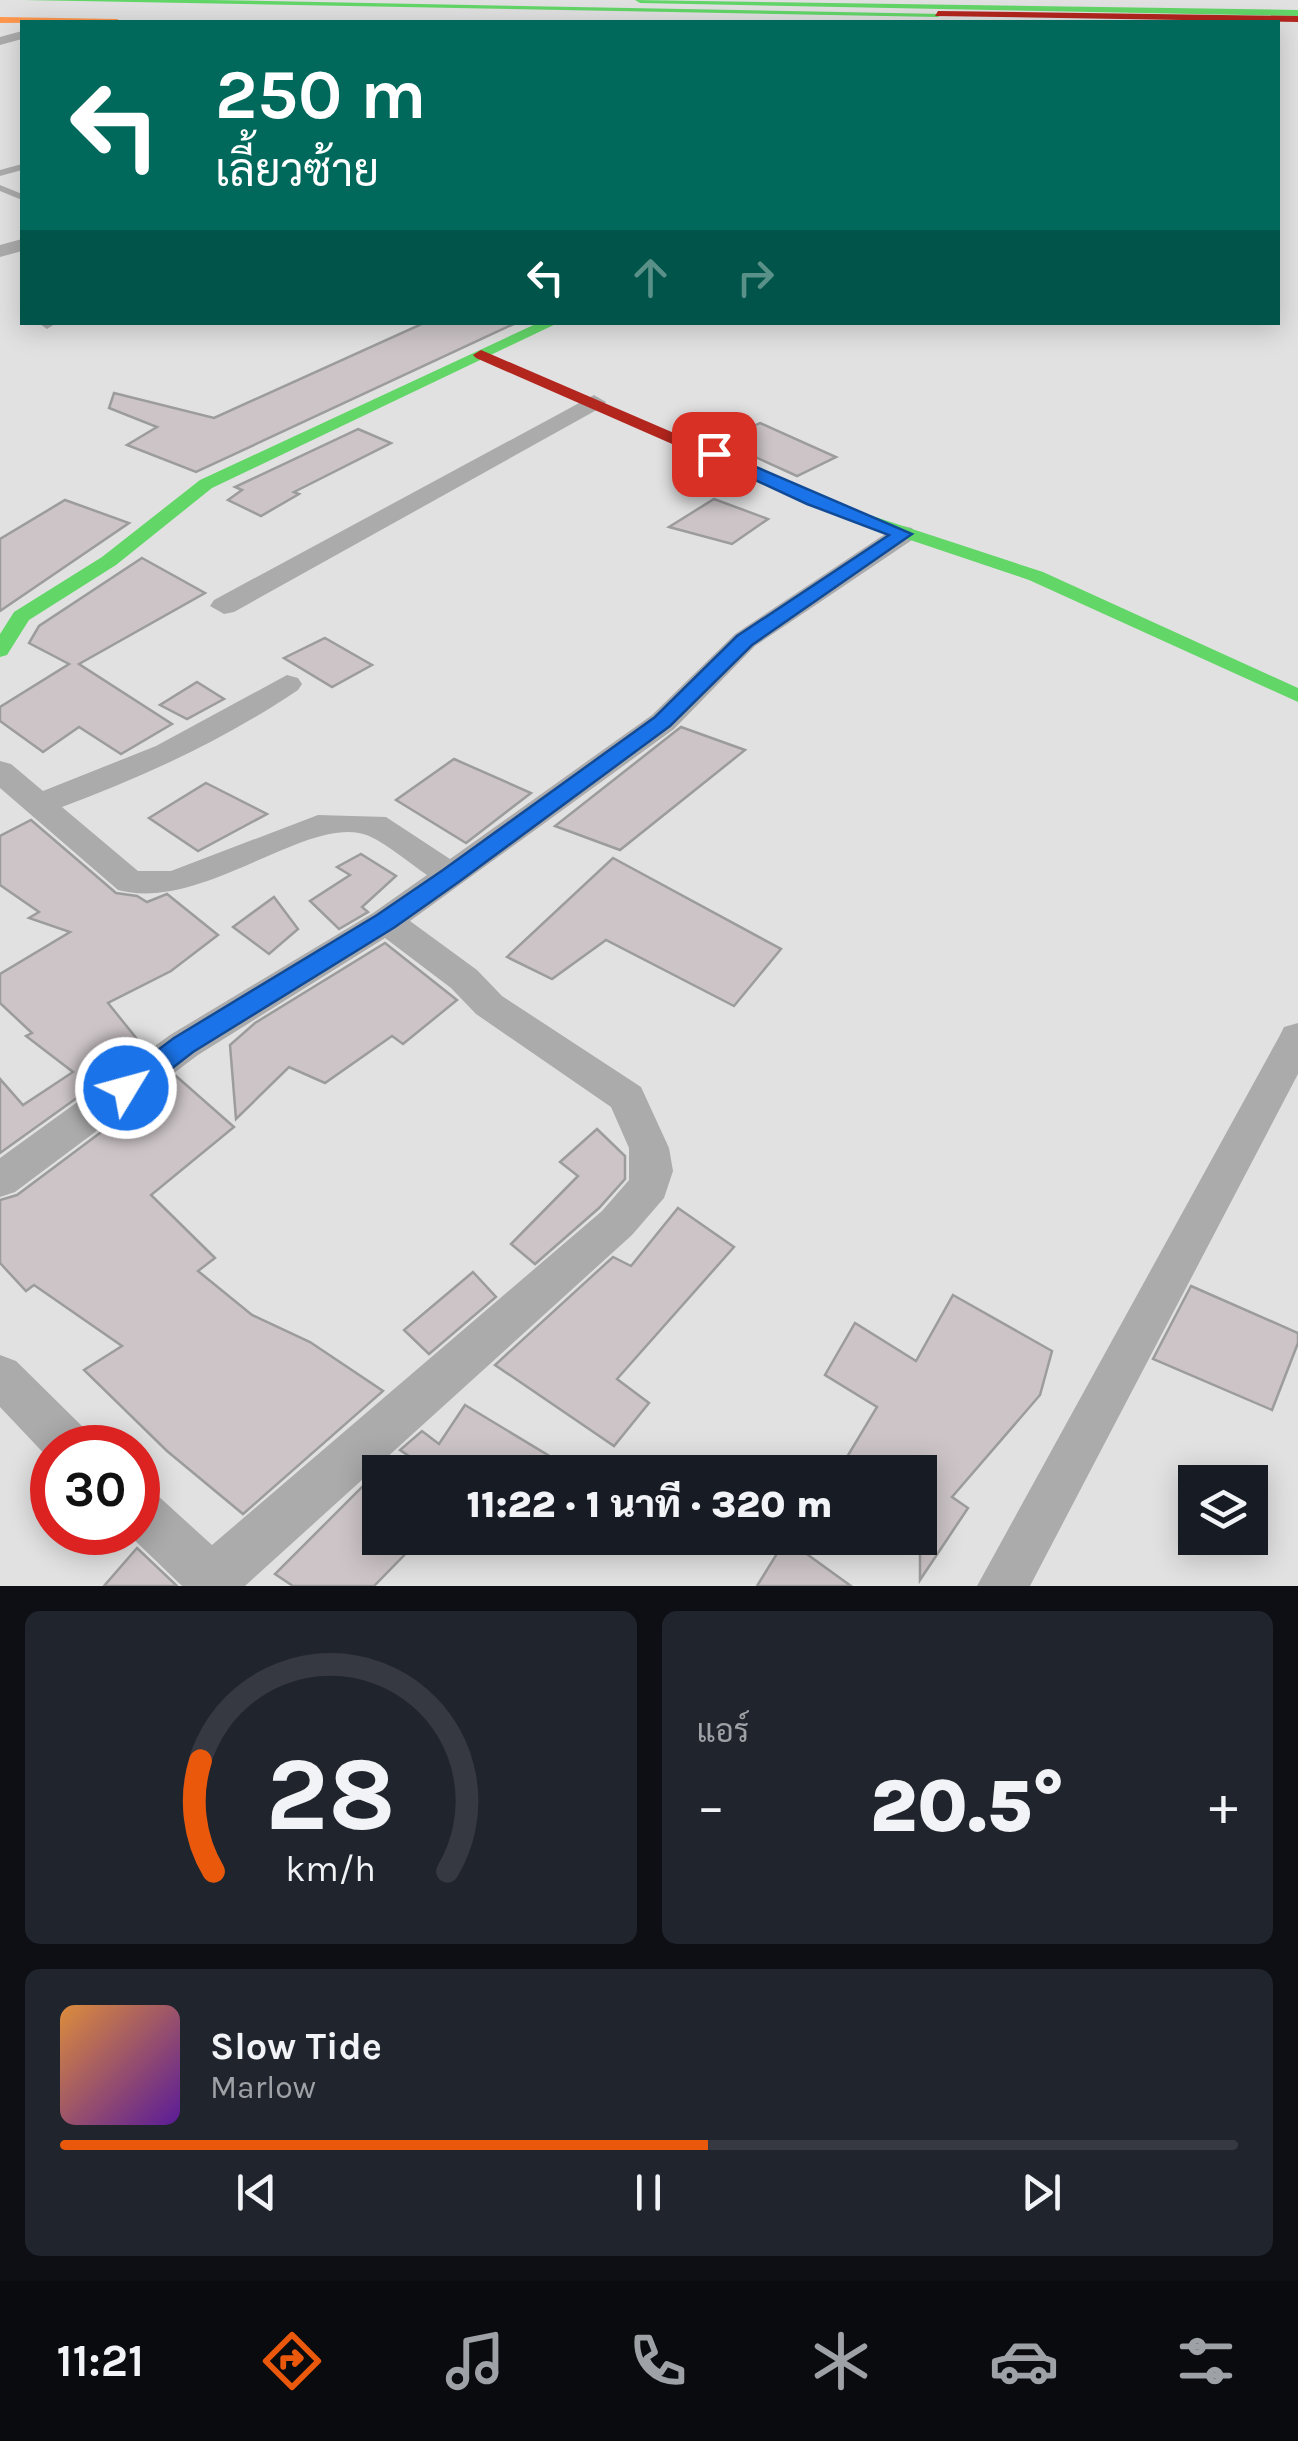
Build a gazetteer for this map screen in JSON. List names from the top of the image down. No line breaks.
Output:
{"page":{"turn":["250 m","เลี้ยวซ้าย"],"limit":"30","trip":"11:22 · 1 นาที · 320 m","tile":"แอร์","heat":["−","20.5°","+"],"song":["Slow Tide","Marlow"],"tabs":"11:21","gauge":["28","km/h"]}}
